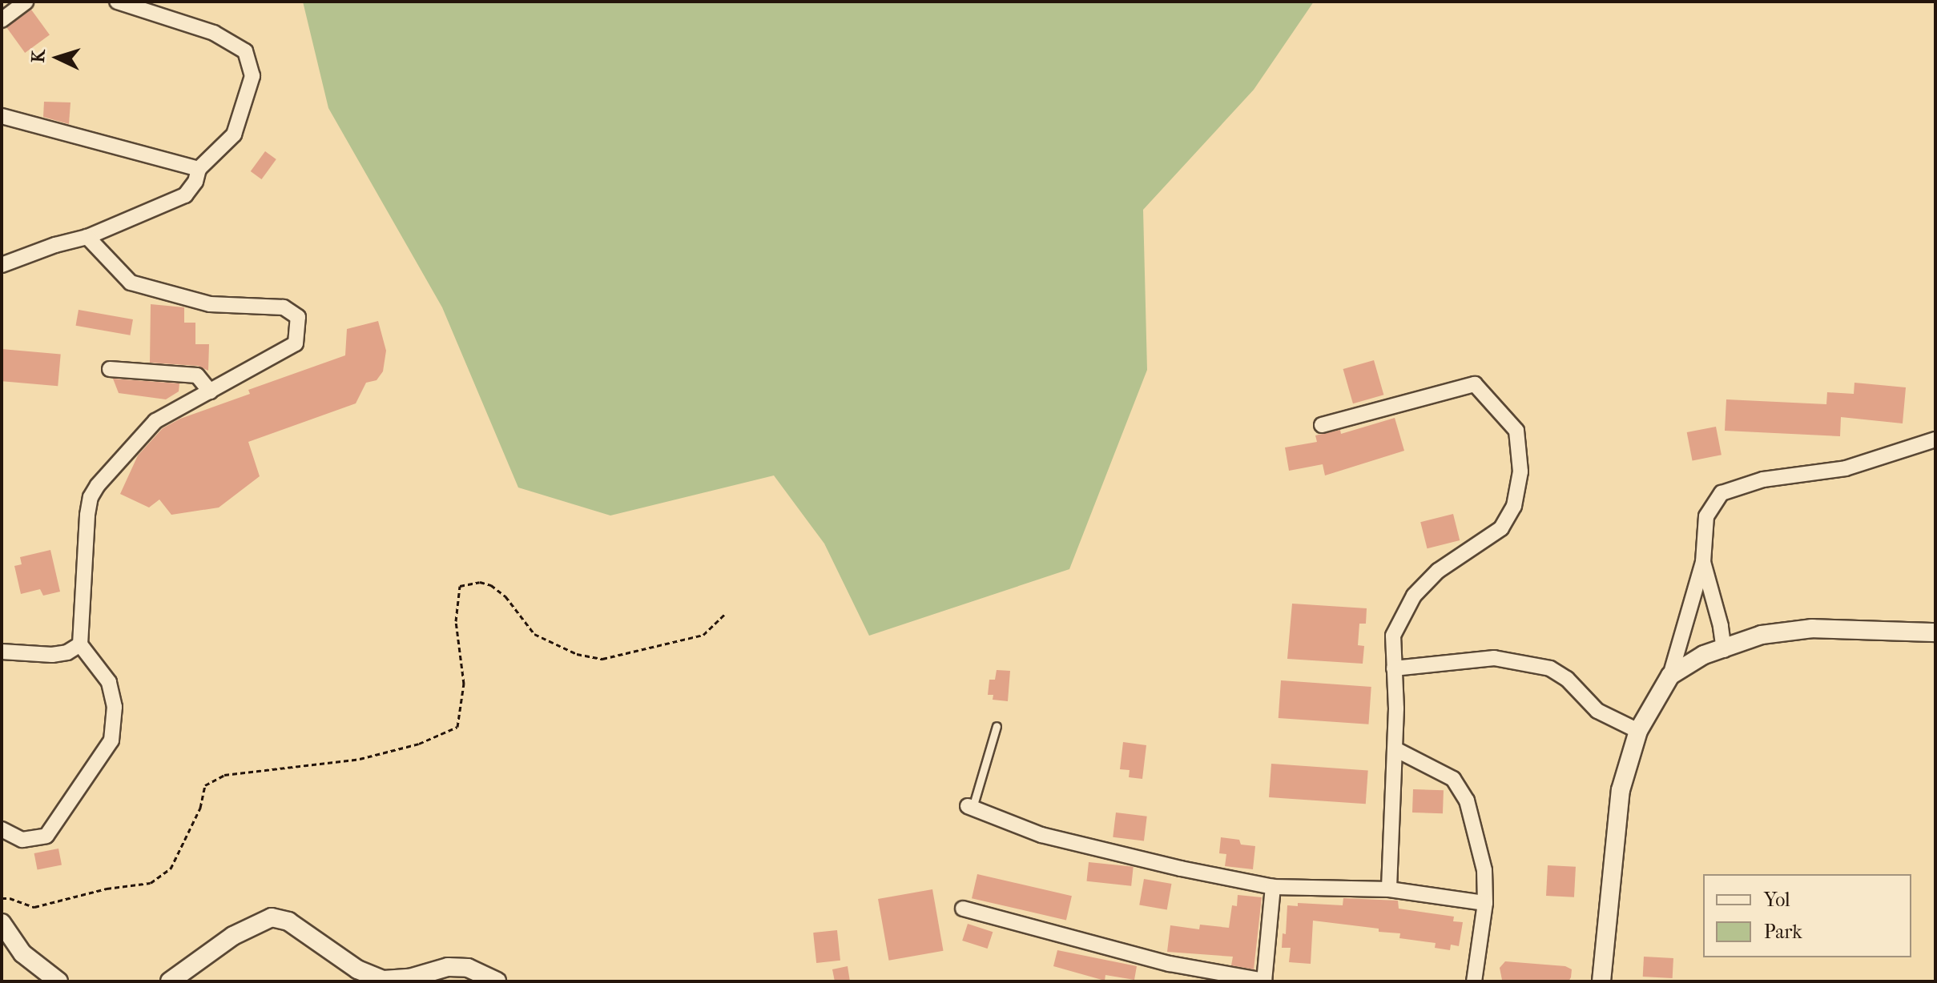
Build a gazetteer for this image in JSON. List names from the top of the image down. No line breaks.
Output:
{"legend":["Yol","Park"],"north":"left"}
